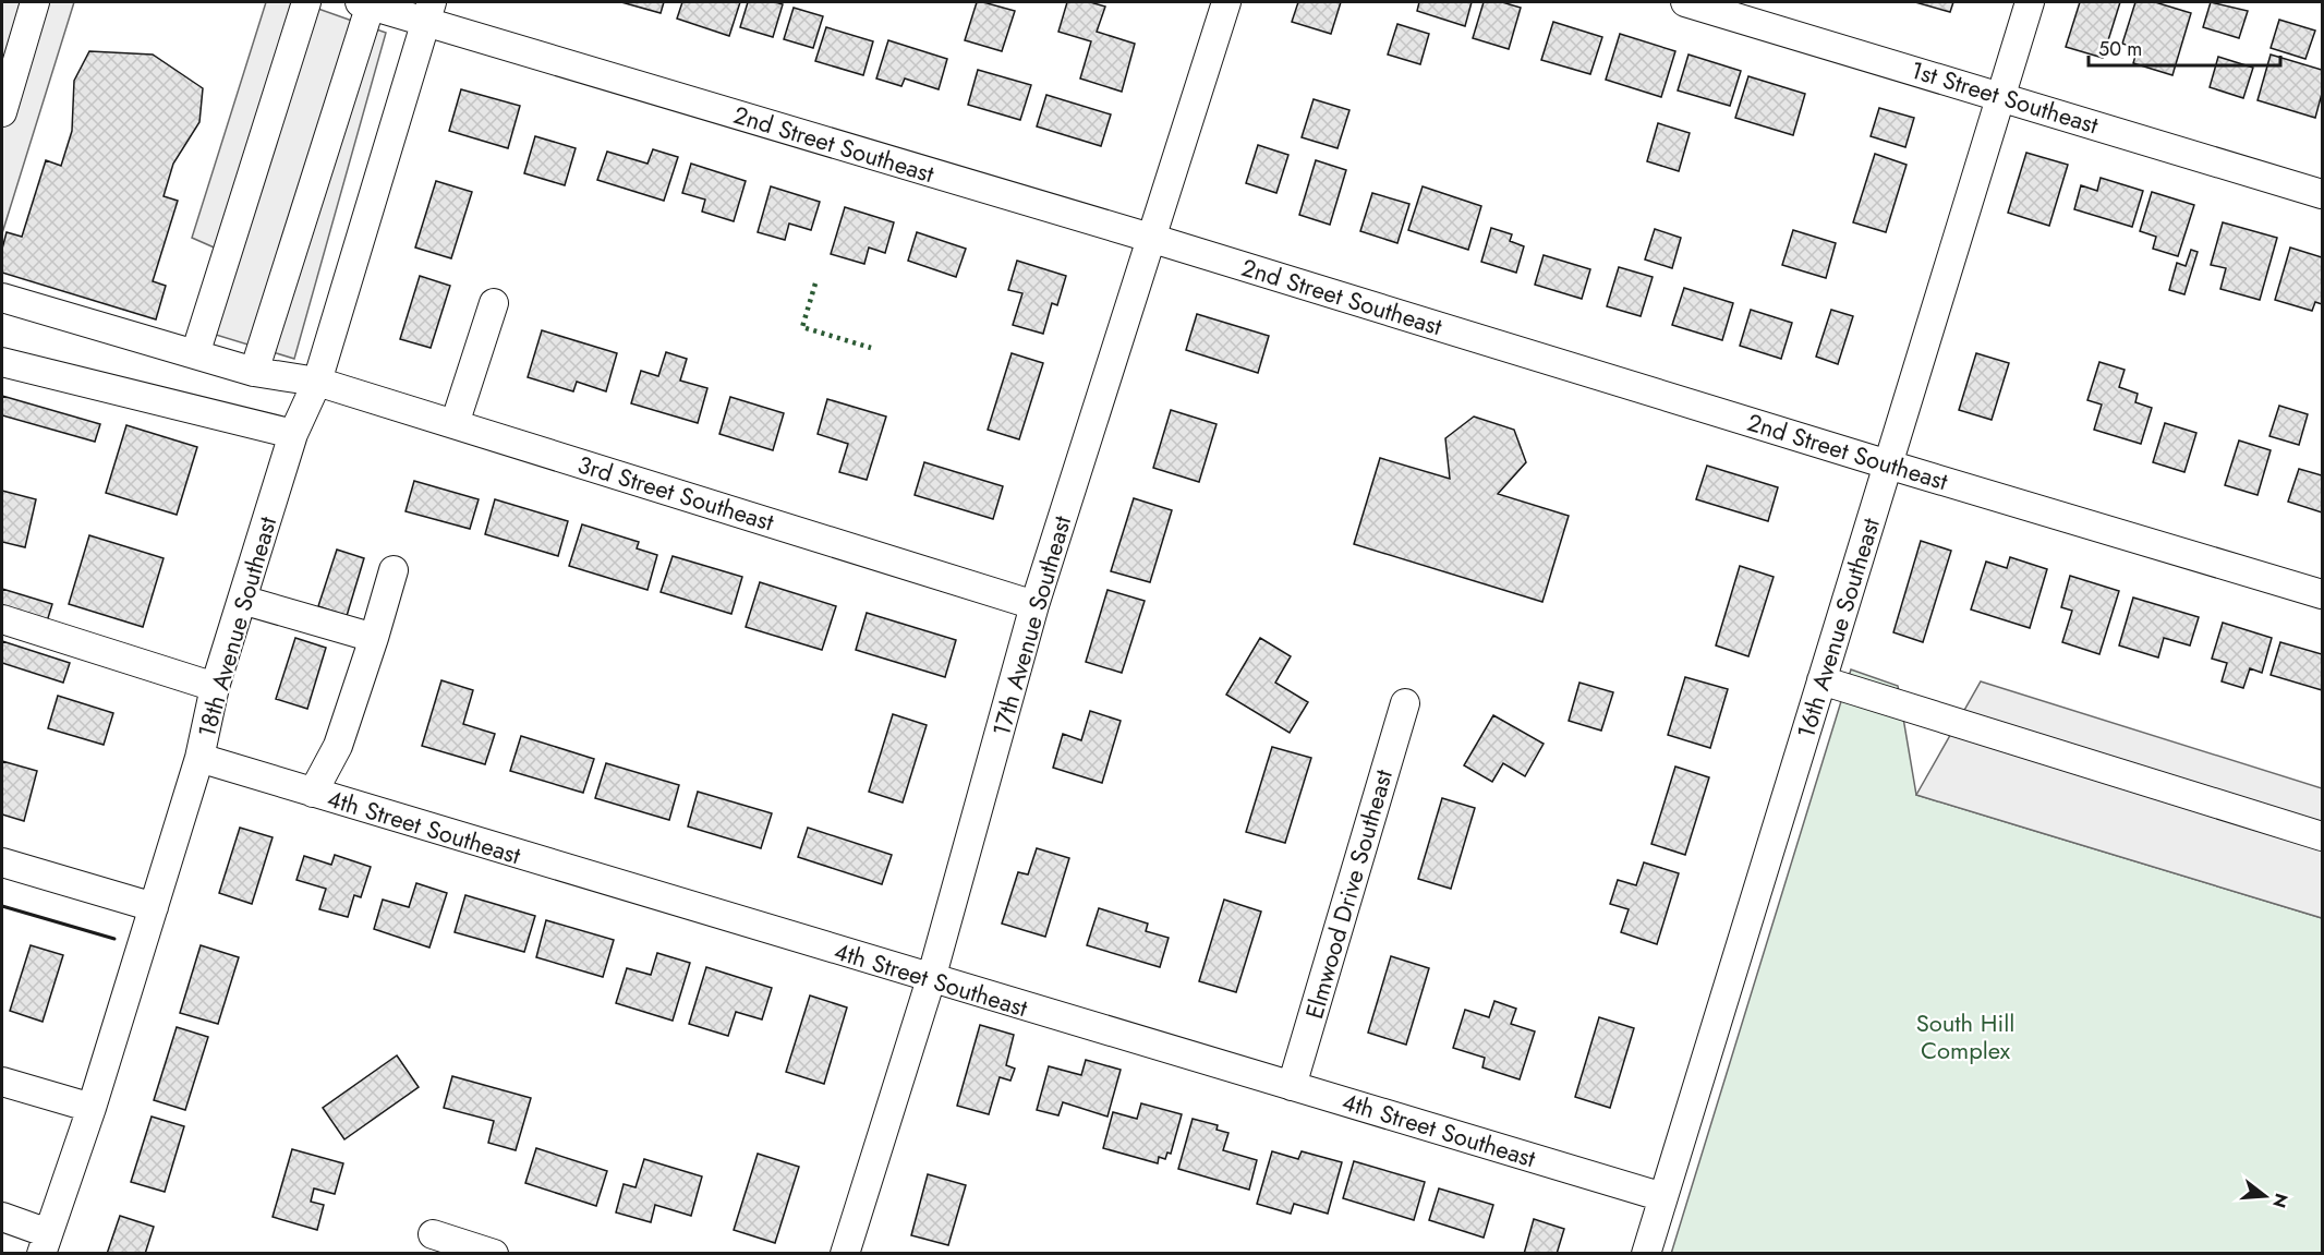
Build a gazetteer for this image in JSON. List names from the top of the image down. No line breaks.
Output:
{"streets":{"street":["1st Street Southeast","2nd Street Southeast","3rd Street Southeast","17th Avenue Southeast","18th Avenue Southeast","16th Avenue Southeast","4th Street Southeast","Elmwood Drive Southeast"]},"crossings":[["1st Street Southeast","16th Avenue Southeast"],["2nd Street Southeast","17th Avenue Southeast"],["2nd Street Southeast","18th Avenue Southeast"],["2nd Street Southeast","16th Avenue Southeast"],["3rd Street Southeast","17th Avenue Southeast"],["3rd Street Southeast","18th Avenue Southeast"],["17th Avenue Southeast","4th Street Southeast"],["18th Avenue Southeast","4th Street Southeast"],["16th Avenue Southeast","4th Street Southeast"],["4th Street Southeast","Elmwood Drive Southeast"]],"parks":["South Hill Complex"],"scale_bar":"50 m","north":"right"}
